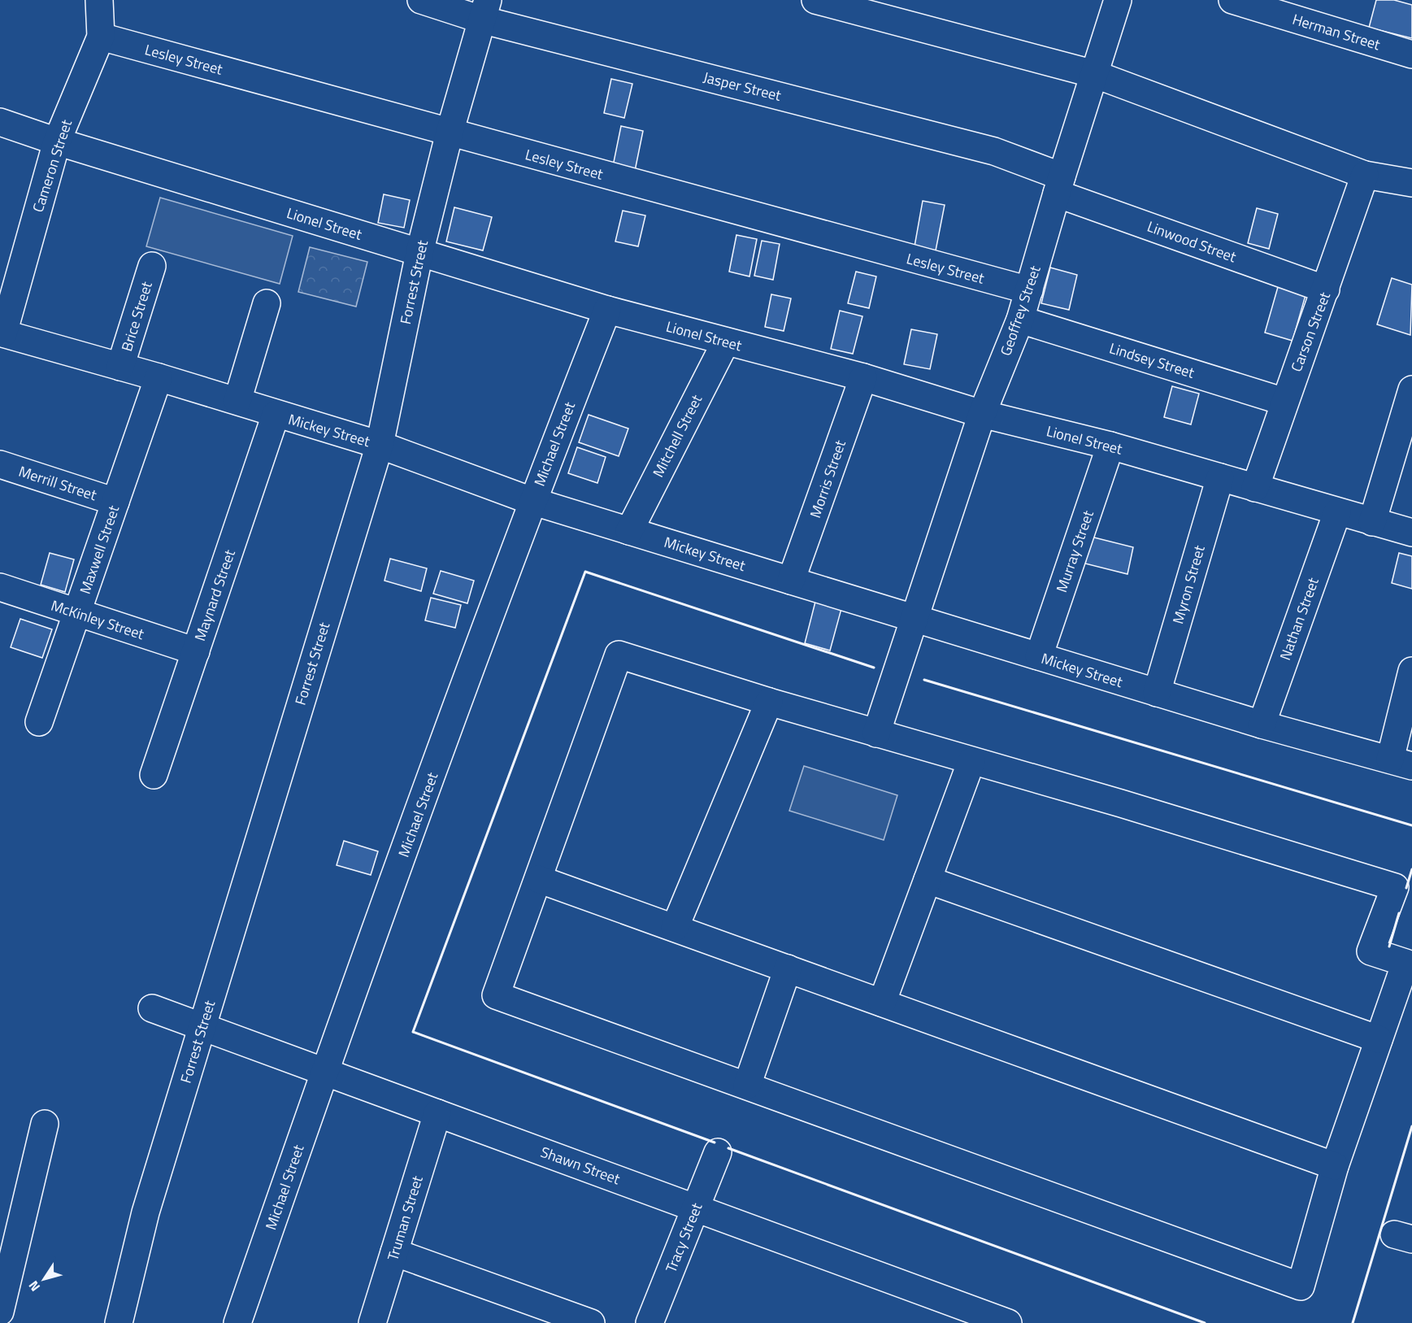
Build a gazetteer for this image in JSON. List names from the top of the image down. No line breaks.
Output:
{"streets":{"street":["Herman Street","Lesley Street","Jasper Street","Cameron Street","Lionel Street","Linwood Street","Forrest Street","Geoffrey Street","Brice Street","Carson Street","Lindsey Street","Mickey Street","Mitchell Street","Michael Street","Morris Street","Merrill Street","Maxwell Street","Murray Street","Myron Street","Maynard Street","Nathan Street","McKinley Street","Shawn Street","Truman Street","Tracy Street"]},"crossings":[["Lesley Street","Cameron Street"],["Lesley Street","Forrest Street"],["Lesley Street","Geoffrey Street"],["Jasper Street","Linwood Street"],["Jasper Street","Forrest Street"],["Jasper Street","Geoffrey Street"],["Cameron Street","Lionel Street"],["Cameron Street","Mickey Street"],["Lionel Street","Forrest Street"],["Lionel Street","Geoffrey Street"],["Lionel Street","Carson Street"],["Lionel Street","Mitchell Street"],["Lionel Street","Michael Street"],["Lionel Street","Morris Street"],["Lionel Street","Murray Street"],["Lionel Street","Myron Street"],["Lionel Street","Nathan Street"],["Linwood Street","Geoffrey Street"],["Linwood Street","Carson Street"],["Forrest Street","Mickey Street"],["Forrest Street","Shawn Street"],["Geoffrey Street","Lindsey Street"],["Geoffrey Street","Mickey Street"],["Brice Street","Mickey Street"],["Carson Street","Lindsey Street"],["Mickey Street","Mitchell Street"],["Mickey Street","Michael Street"],["Mickey Street","Morris Street"],["Mickey Street","Maxwell Street"],["Mickey Street","Murray Street"],["Mickey Street","Myron Street"],["Mickey Street","Maynard Street"],["Mickey Street","Nathan Street"],["Michael Street","Shawn Street"],["Merrill Street","Maxwell Street"],["Maxwell Street","McKinley Street"],["Maynard Street","McKinley Street"],["Shawn Street","Truman Street"],["Shawn Street","Tracy Street"]],"north":"bottom left"}
